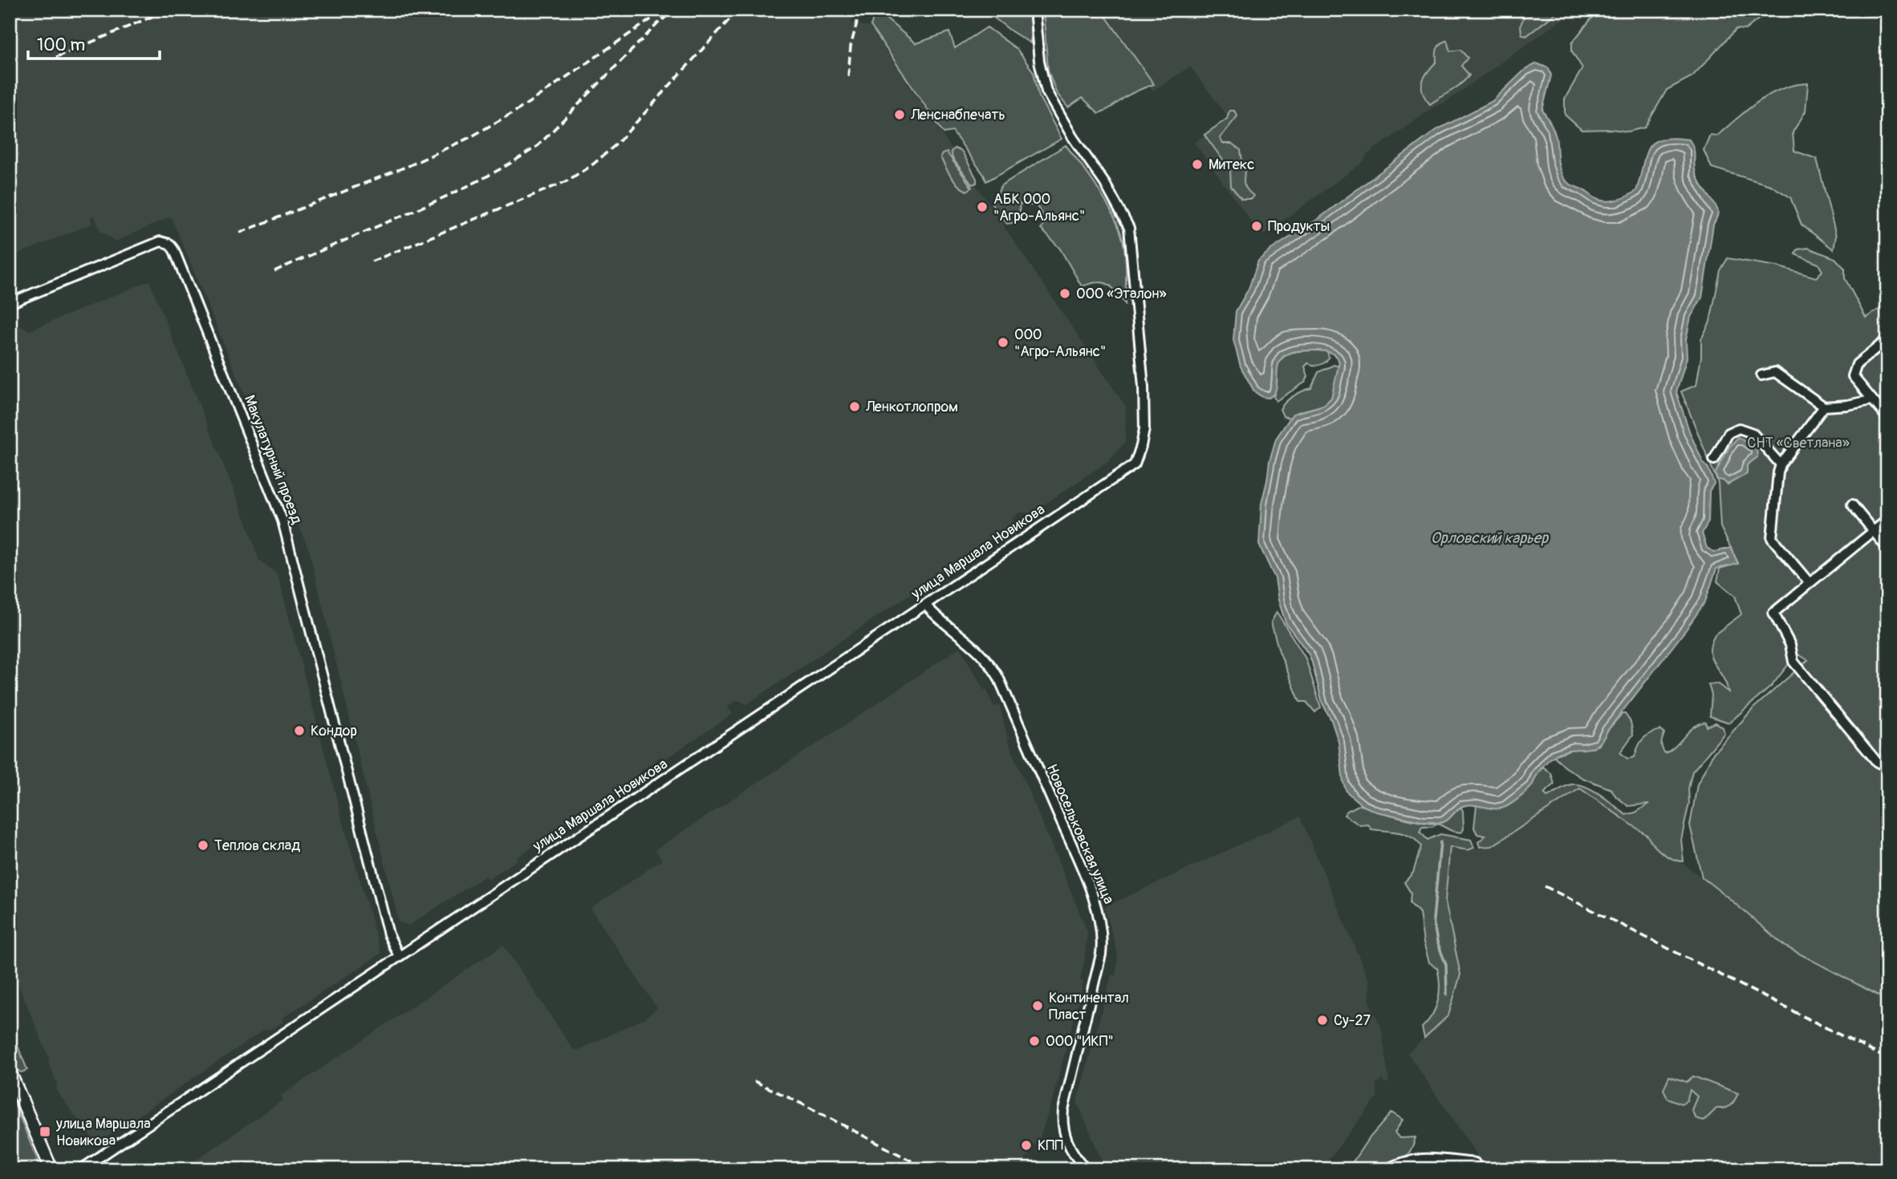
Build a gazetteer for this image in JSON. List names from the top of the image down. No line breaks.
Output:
{"streets":{"street":["Макулатурный проезд","улица Маршала Новикова","Новосельковская улица"]},"crossings":[["Макулатурный проезд","улица Маршала Новикова"],["улица Маршала Новикова","Новосельковская улица"]],"water":["Орловский карьер"],"parks":["СНТ «Светлана»"],"places":{"other":["Ленснабпечать","Митекс","АБК ООО \"Агро-Альянс\"","Продукты","ООО «Эталон»","ООО \"Агро-Альянс\"","Ленкотлопром","Кондор","Теплов склад","Континентал Пласт","Су-27","ООО \"ИКП\"","КПП"],"transit":["улица Маршала Новикова"]},"scale_bar":"100 m"}
